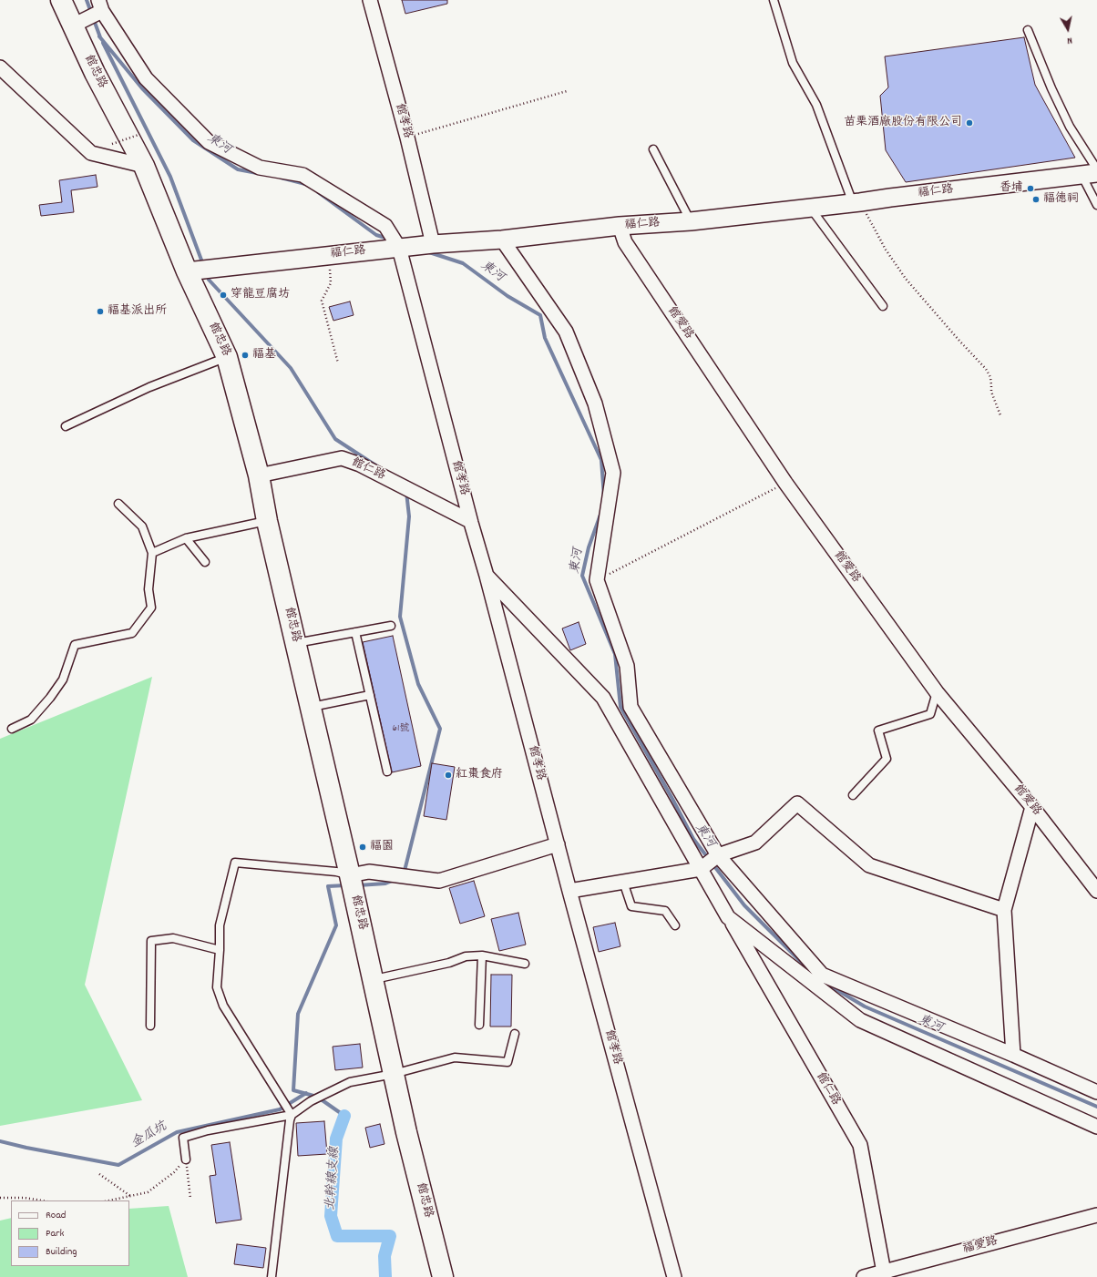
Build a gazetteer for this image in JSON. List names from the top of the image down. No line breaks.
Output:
{"streets":{"main road":["館忠路"],"street":["館孝路","福仁路","館愛路","館仁路","福愛路"]},"crossings":[["館忠路","福仁路"],["館忠路","館仁路"],["館孝路","福仁路"],["館孝路","館仁路"],["福仁路","館愛路"],["館仁路","福愛路"]],"water":["東河","金瓜坑","北幹線支線"],"places":["苗栗酒廠股份有限公司","香埔","福德祠","穿龍豆腐坊","福基派出所","福基","紅棗食府","福園"],"house_numbers":["61號"],"legend":["Road","Park","Building"],"north":"bottom"}
